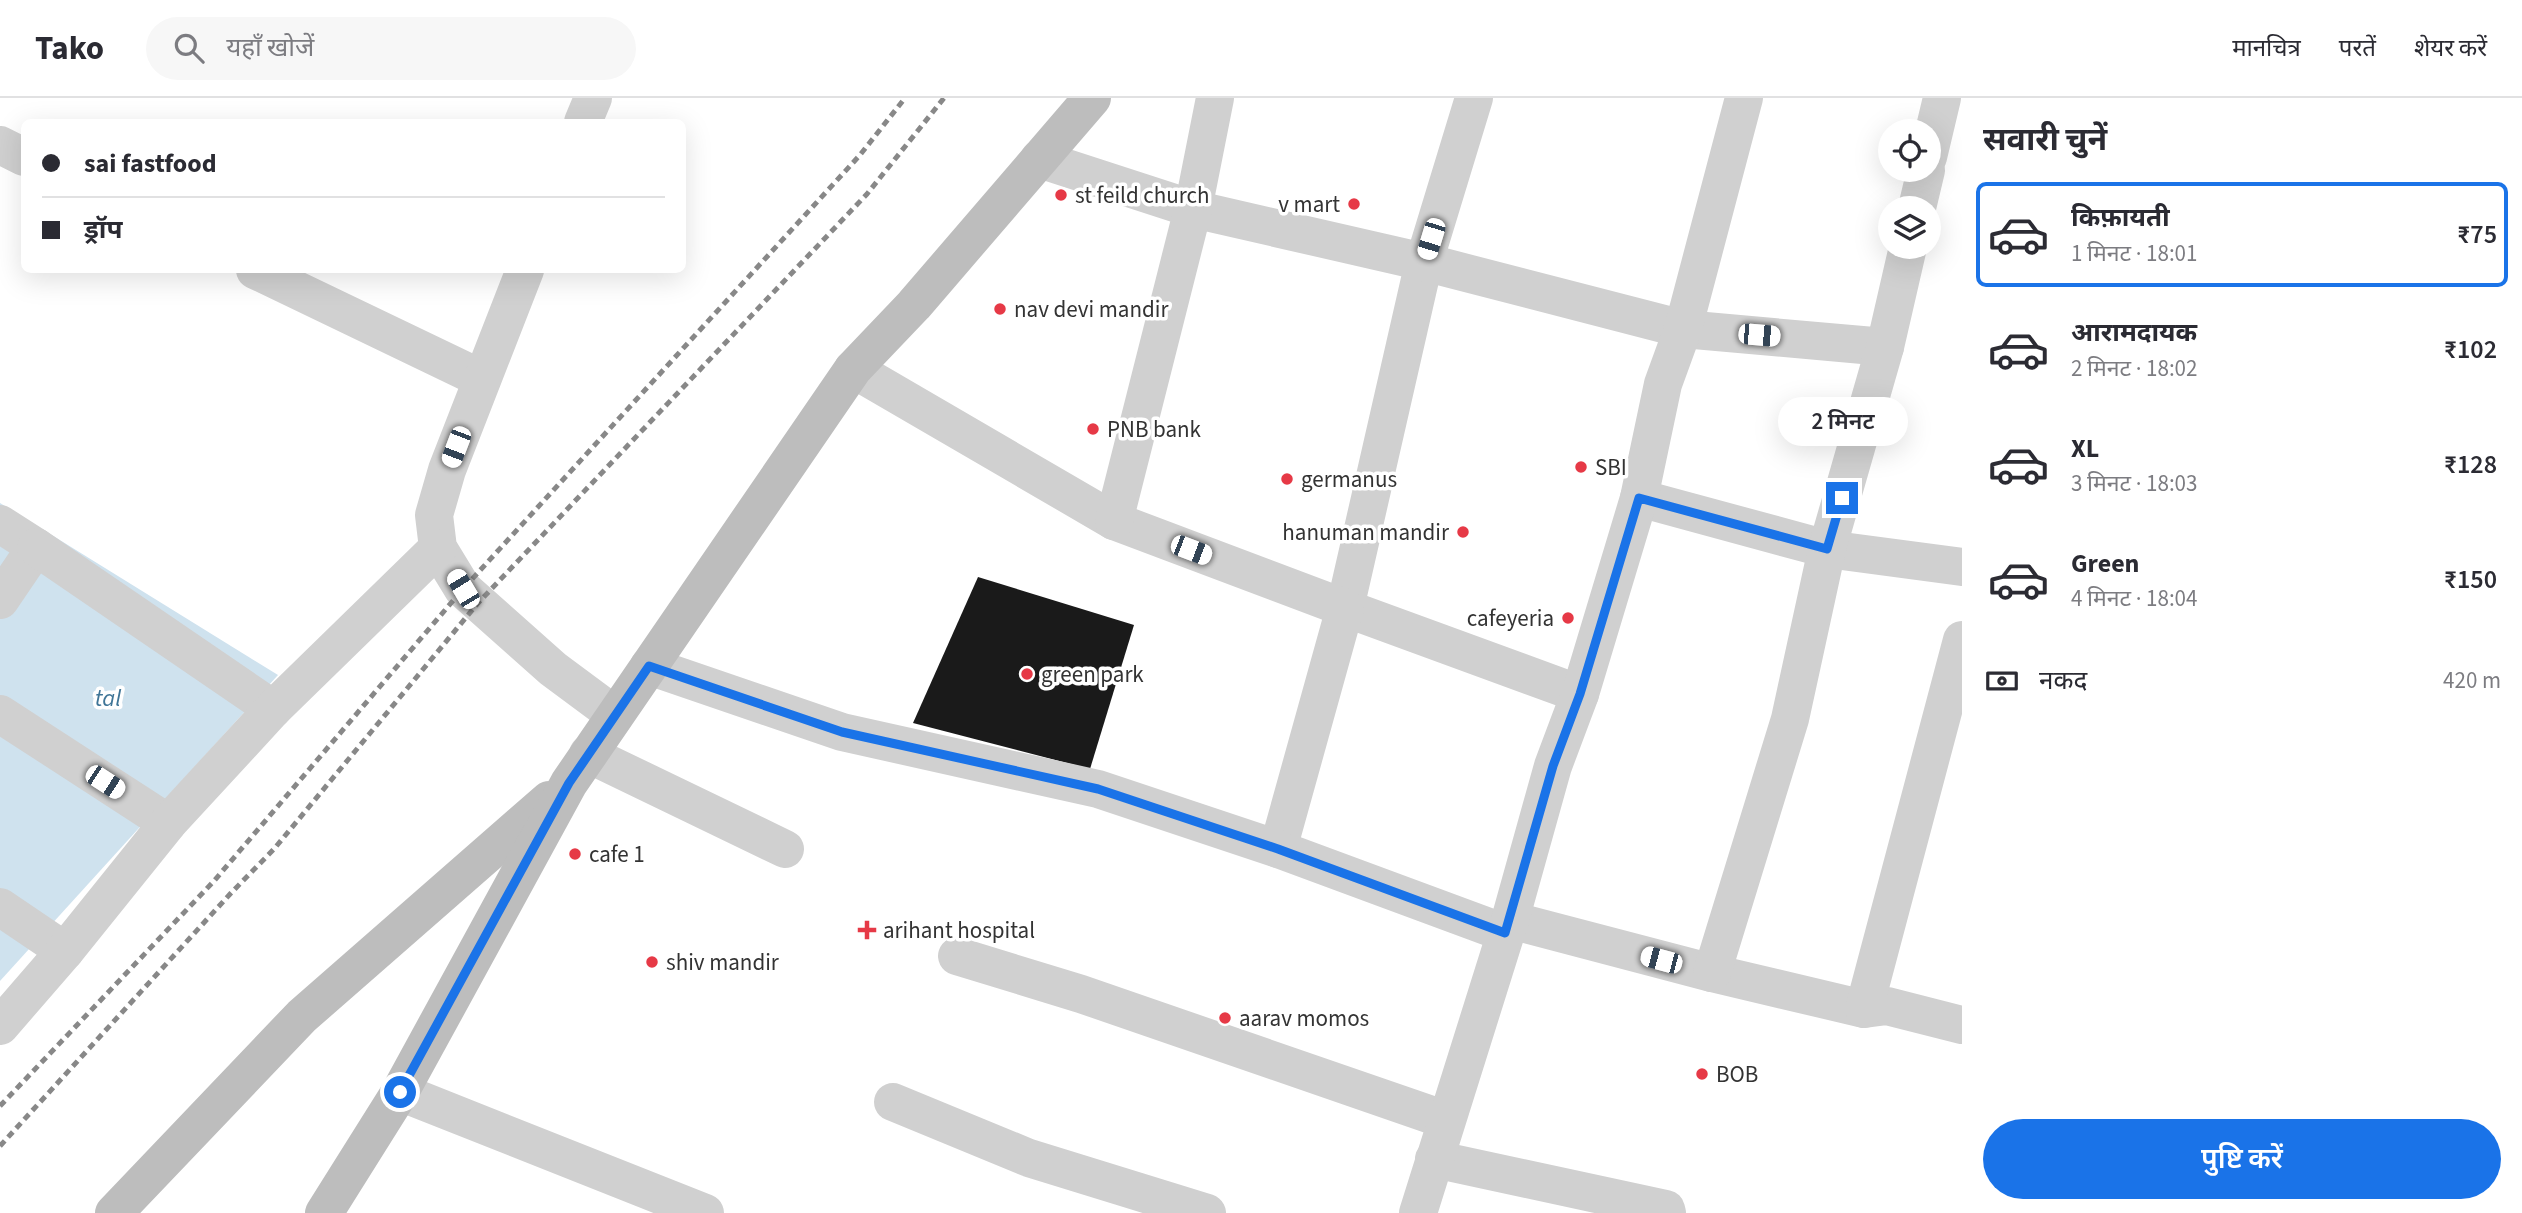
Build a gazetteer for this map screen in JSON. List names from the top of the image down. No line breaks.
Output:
{"water":["tal"],"places":{"other":["st feild church","v mart","nav devi mandir","PNB bank","SBI","germanus","hanuman mandir","cafeyeria","green park","cafe 1","shiv mandir","aarav momos","BOB"],"health":["arihant hospital"]},"page":{"header":"Tako","search":"यहाँ खोजें","nav":["मानचित्र","परतें","शेयर करें"],"heading":"सवारी चुनें","banner":["sai fastfood","ड्रॉप"],"list":[{"name":"किफ़ायती","note":"1 मिनट · 18:01","value":"₹75"},{"name":"आरामदायक","note":"2 मिनट · 18:02","value":"₹102"},{"name":"XL","note":"3 मिनट · 18:03","value":"₹128"},{"name":"Green","note":"4 मिनट · 18:04","value":"₹150"}],"bubble":"2 मिनट","pay":["नकद","420 m"],"buttons":"पुष्टि करें"}}
